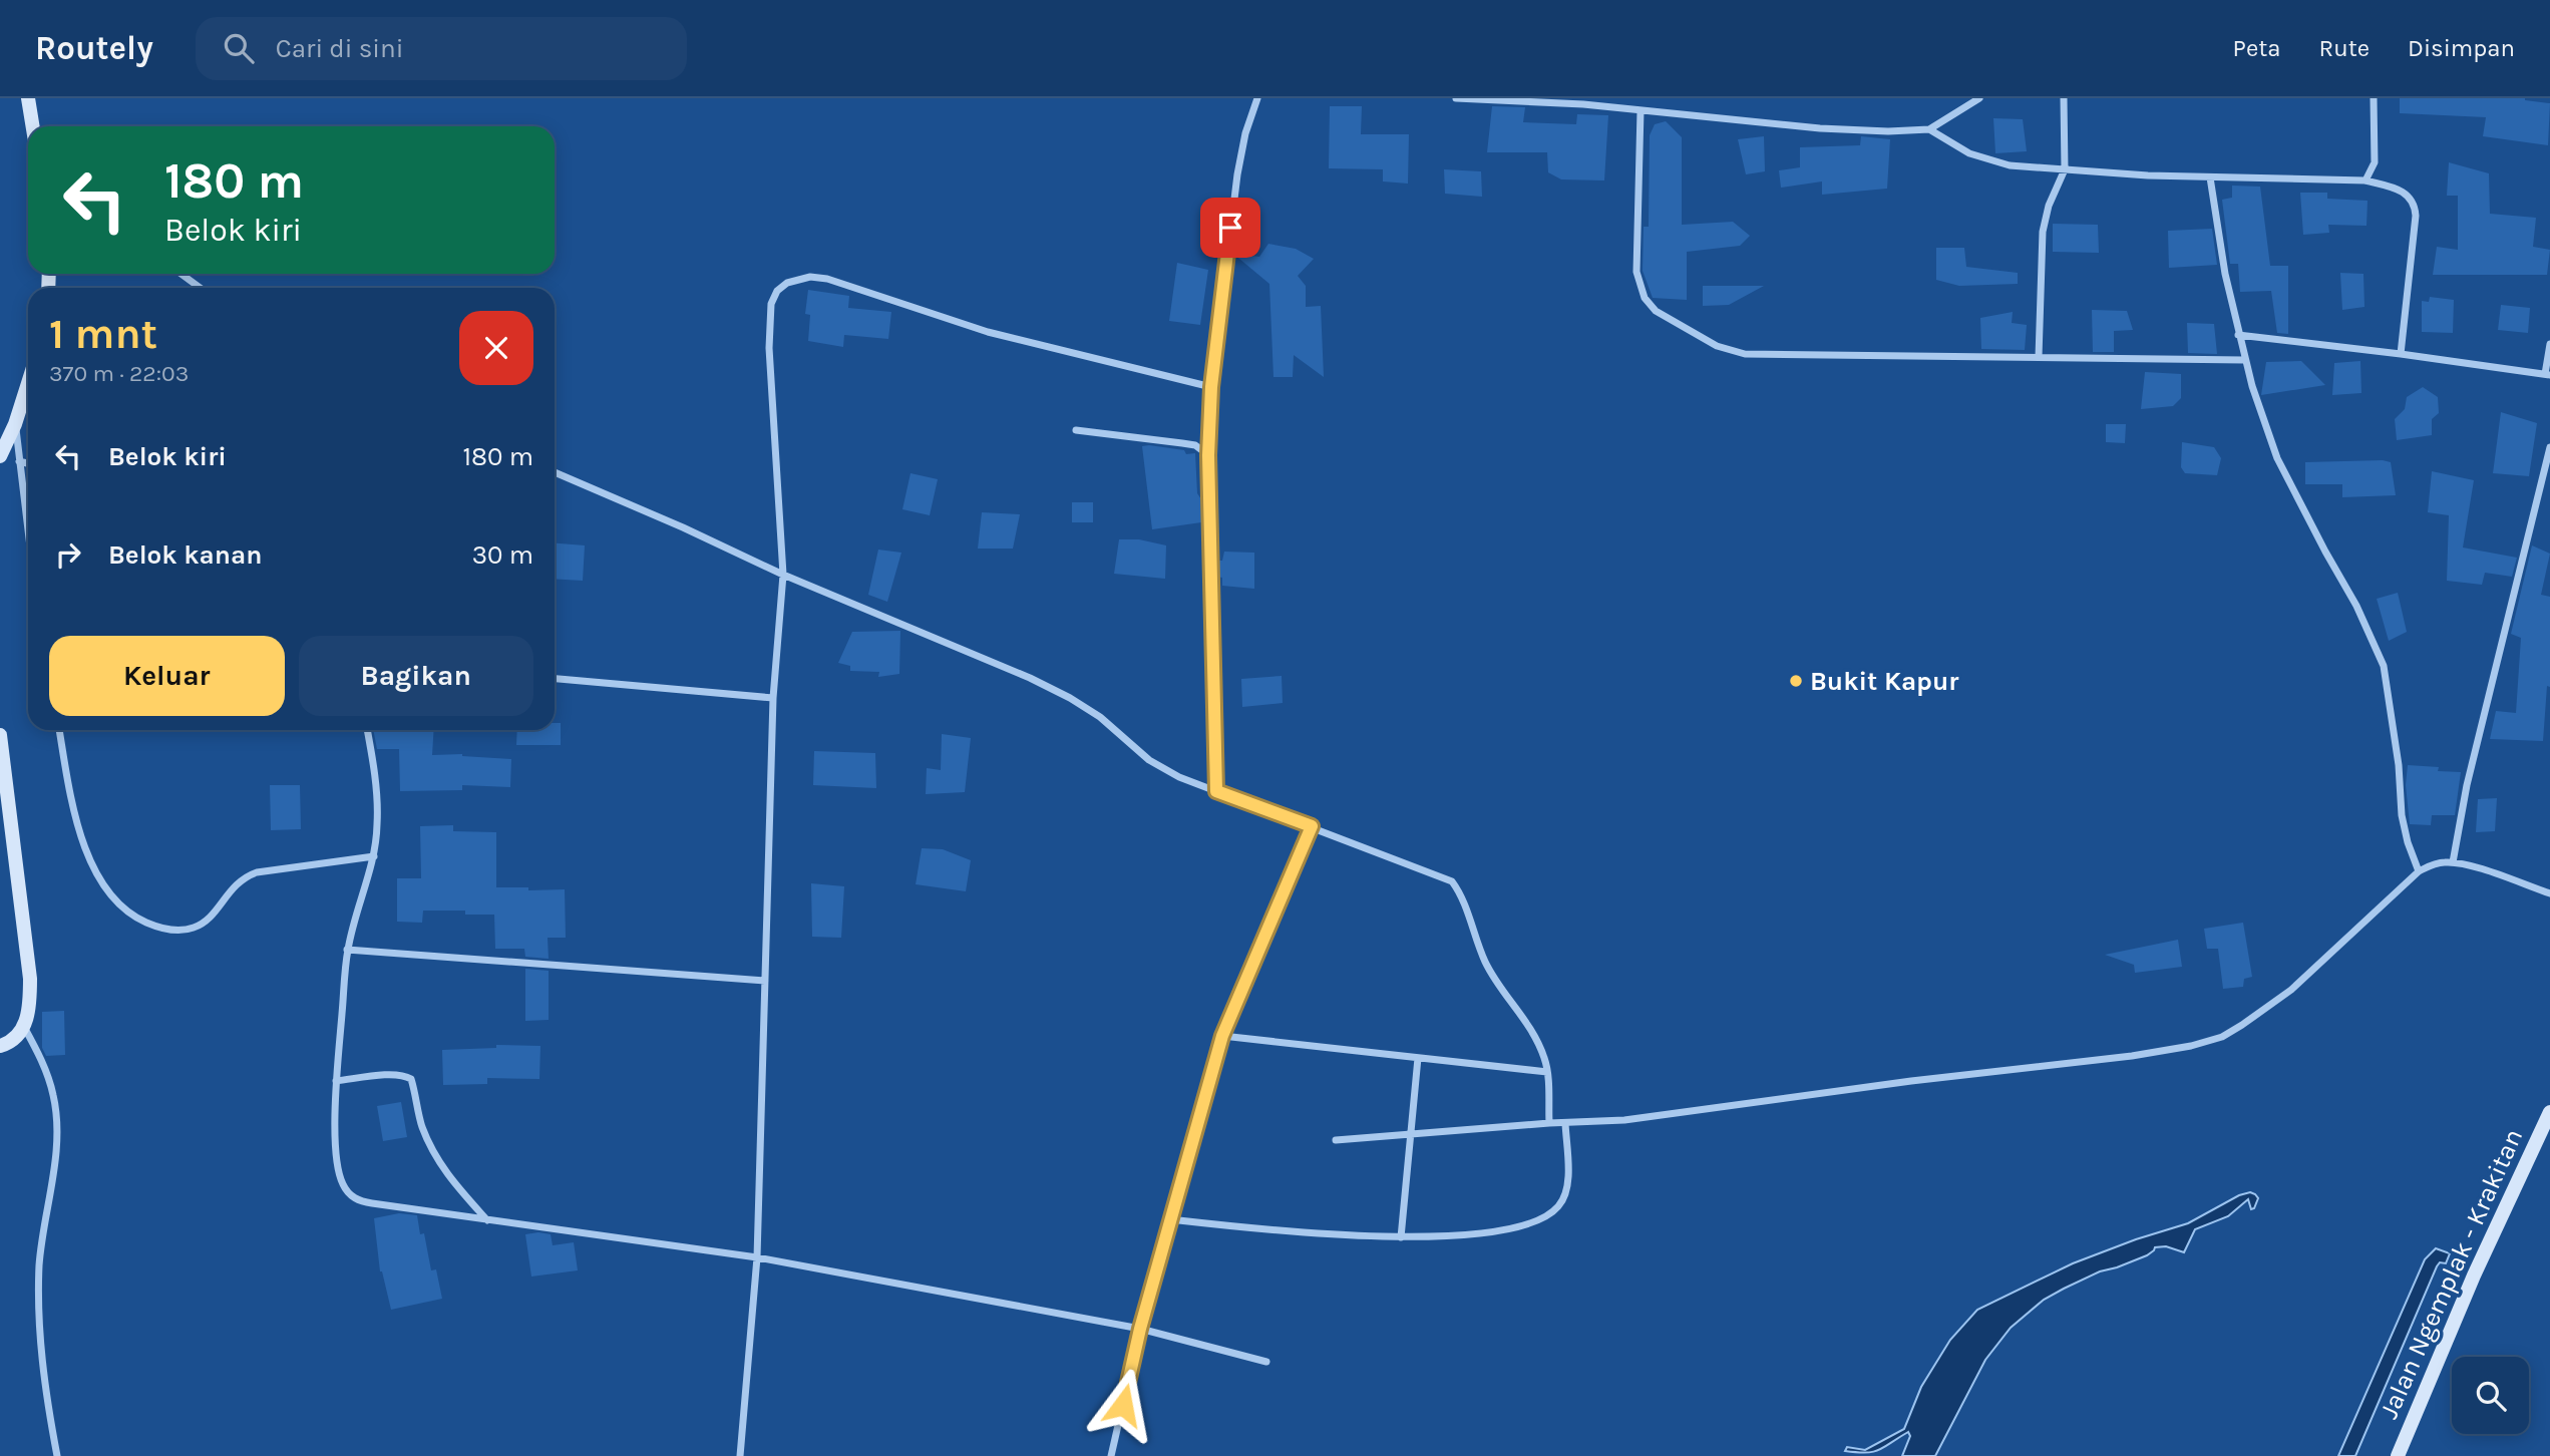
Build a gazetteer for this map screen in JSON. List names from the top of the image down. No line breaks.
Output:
{"streets":{"street":["Jalan Ngemplak - Krakitan"]},"places":["Bukit Kapur"],"page":{"header":"Routely","search":"Cari di sini","nav":["Peta","Rute","Disimpan"],"turn":["180 m","Belok kiri"],"heading":["1 mnt","370 m · 22:03"],"list":[{"name":"Belok kiri","value":"180 m"},{"name":"Belok kanan","value":"30 m"}],"buttons":["Keluar","Bagikan"]}}
